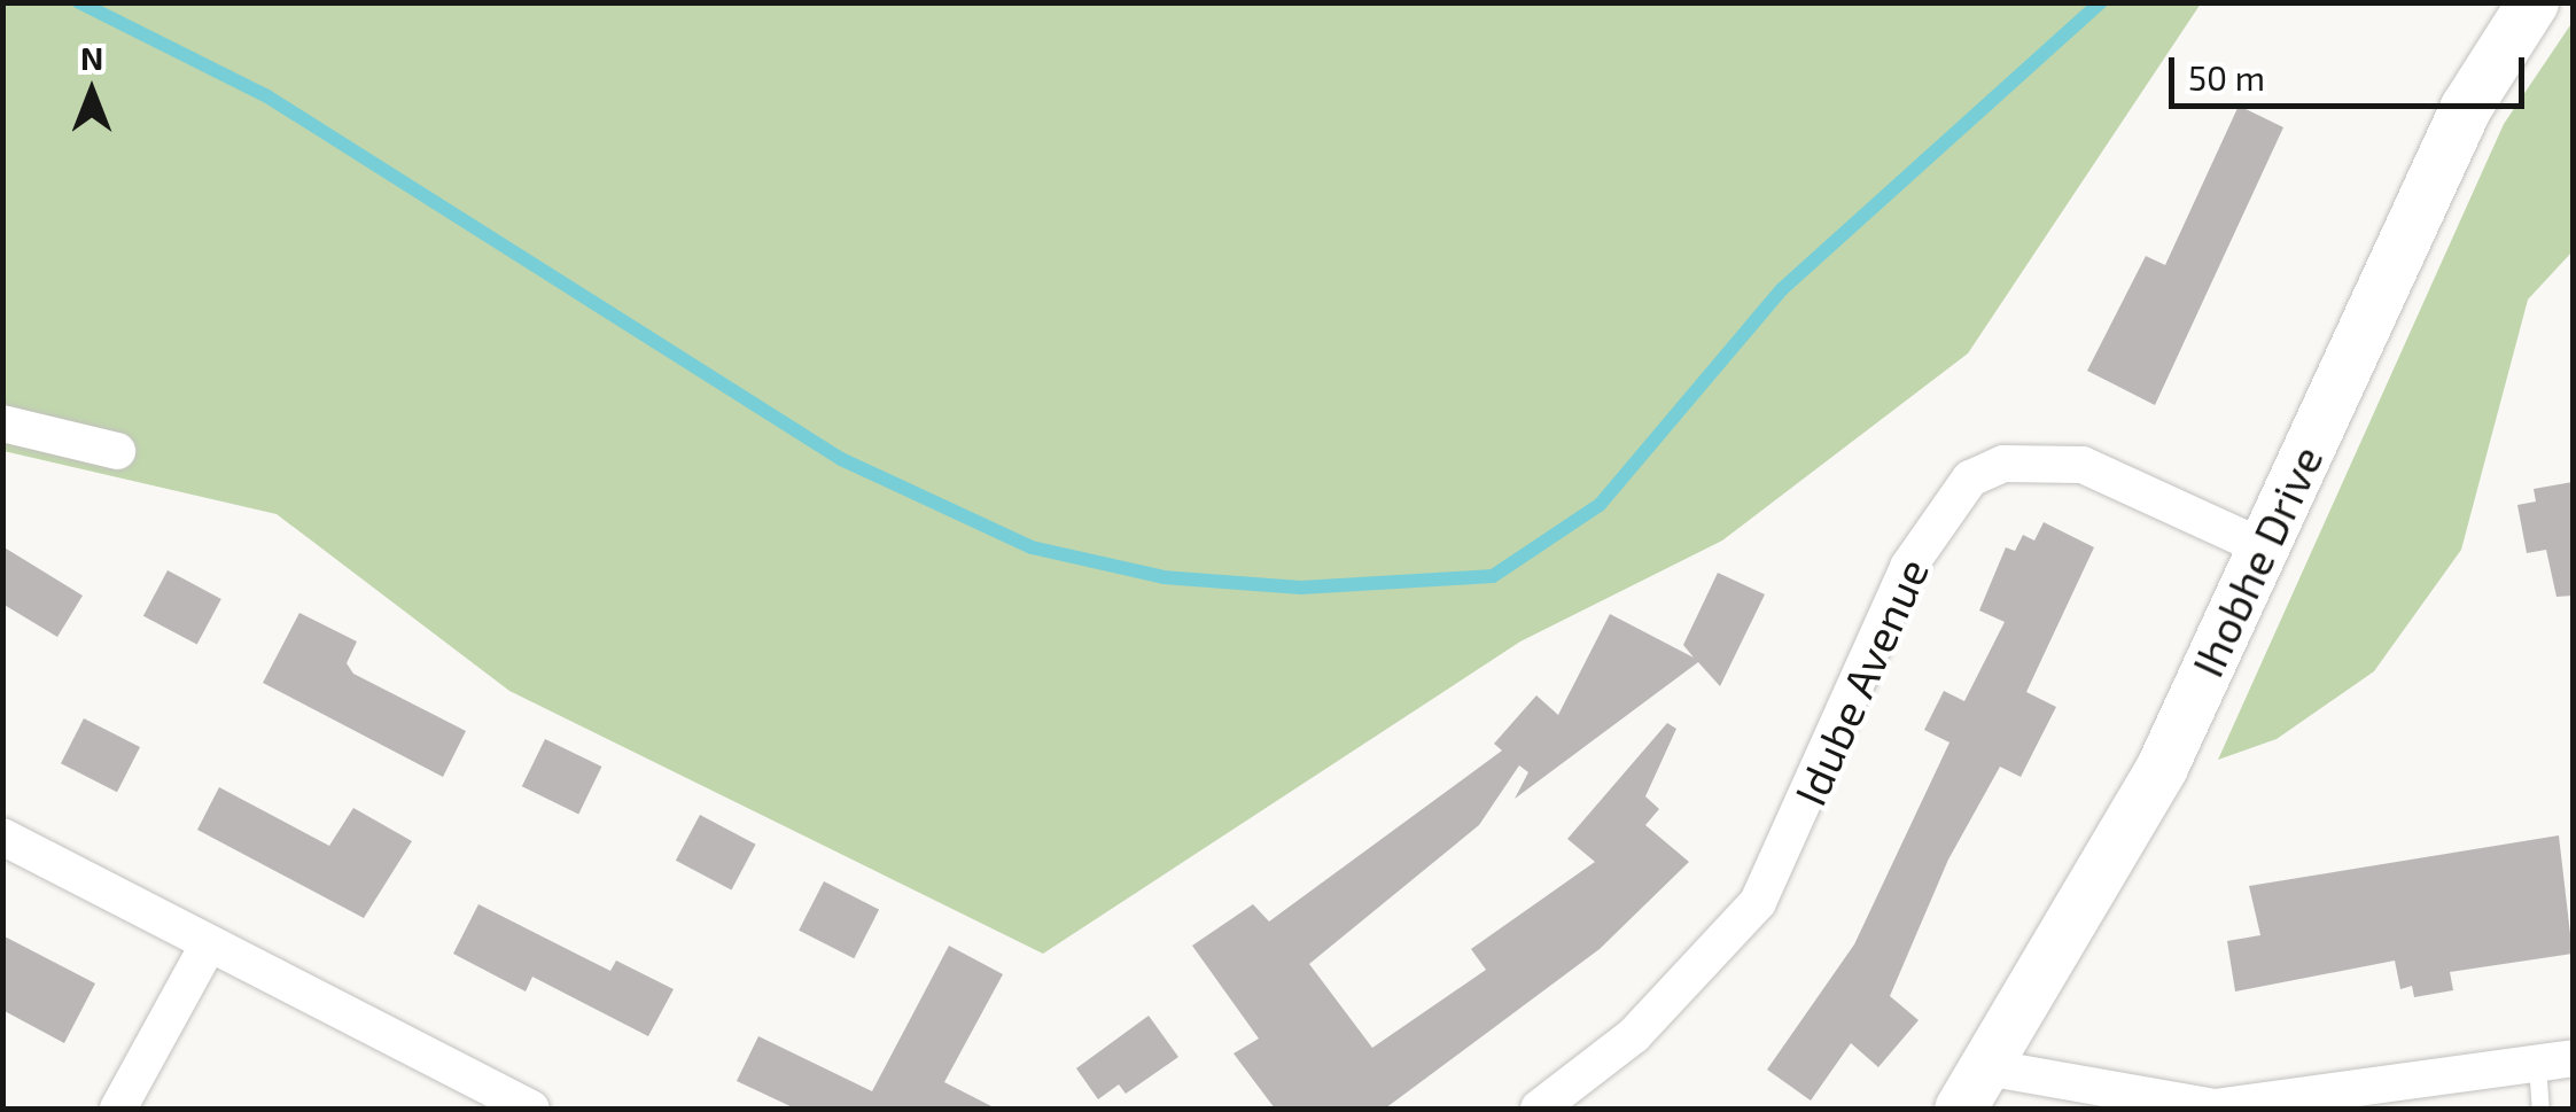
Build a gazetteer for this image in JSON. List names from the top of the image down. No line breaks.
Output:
{"streets":{"street":["Ihobhe Drive","Idube Avenue"]},"crossings":[["Ihobhe Drive","Idube Avenue"]],"scale_bar":"50 m","north":"top"}
